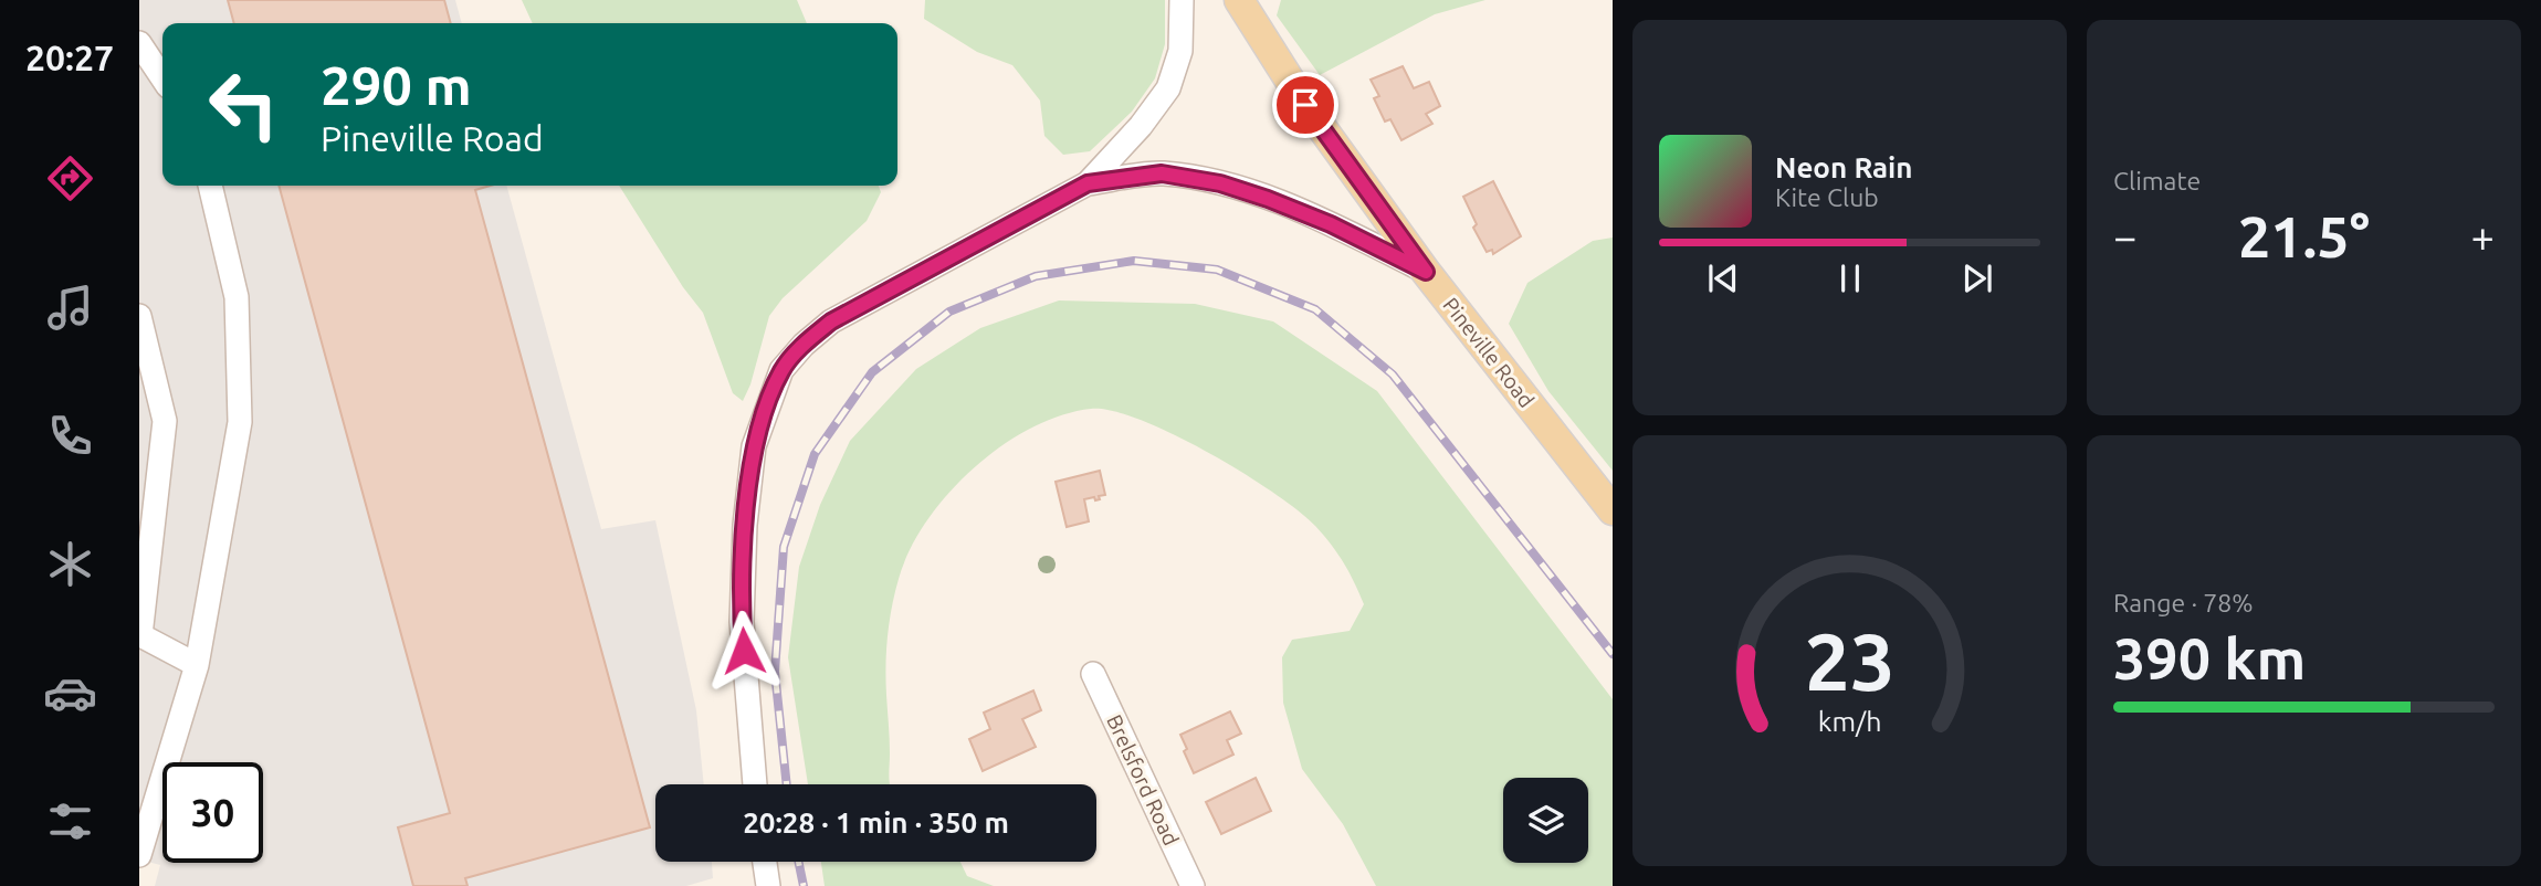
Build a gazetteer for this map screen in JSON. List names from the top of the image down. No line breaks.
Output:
{"streets":{"main road":["Pineville Road"],"street":["Brelsford Road"]},"page":{"tabs":"20:27","tile":["Climate",["Range · 78%","390 km"]],"turn":["290 m","Pineville Road"],"song":["Neon Rain","Kite Club"],"heat":["−","21.5°","+"],"limit":"30","trip":"20:28 · 1 min · 350 m","gauge":["23","km/h"]}}
